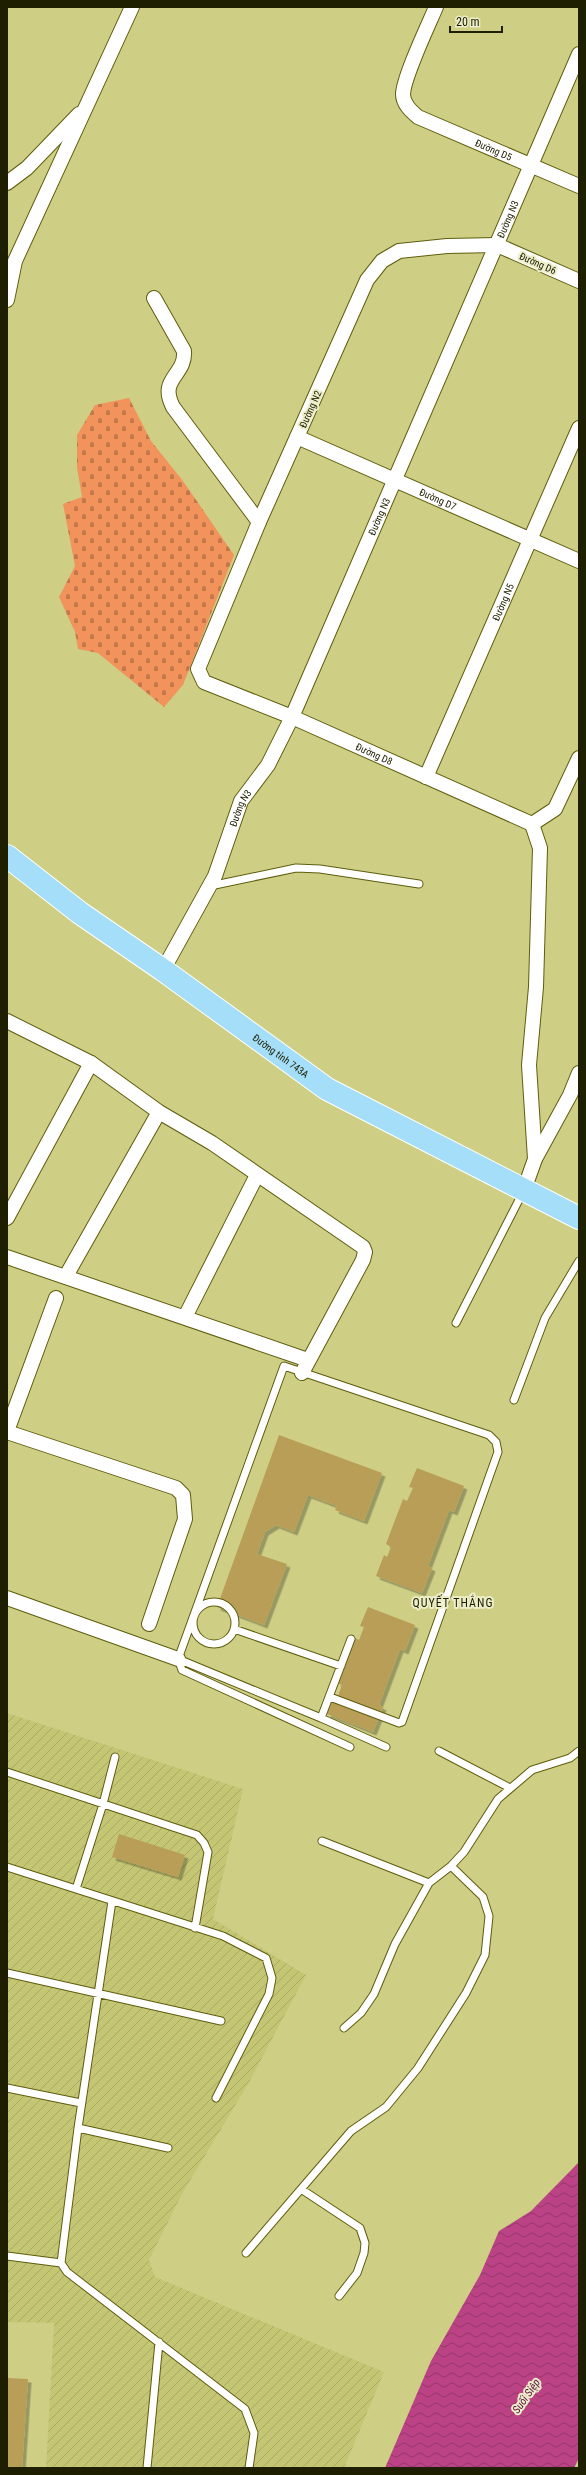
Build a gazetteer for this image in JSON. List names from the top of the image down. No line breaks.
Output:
{"streets":{"main road":["Đường tỉnh 743A"],"street":["Đường D5","Đường N3","Đường D6","Đường N2","Đường D7","Đường N5","Đường D8"]},"crossings":[["Đường D5","Đường N3"],["Đường N3","Đường D6"],["Đường N3","Đường N2"],["Đường N3","Đường D7"],["Đường N3","Đường D8"],["Đường N3","Đường tỉnh 743A"],["Đường D6","Đường N2"],["Đường N2","Đường D7"],["Đường N2","Đường D8"],["Đường D7","Đường N5"],["Đường N5","Đường D8"]],"districts":["QUYẾT THẮNG"],"water":["Suối Siệp"],"scale_bar":"20 m"}
